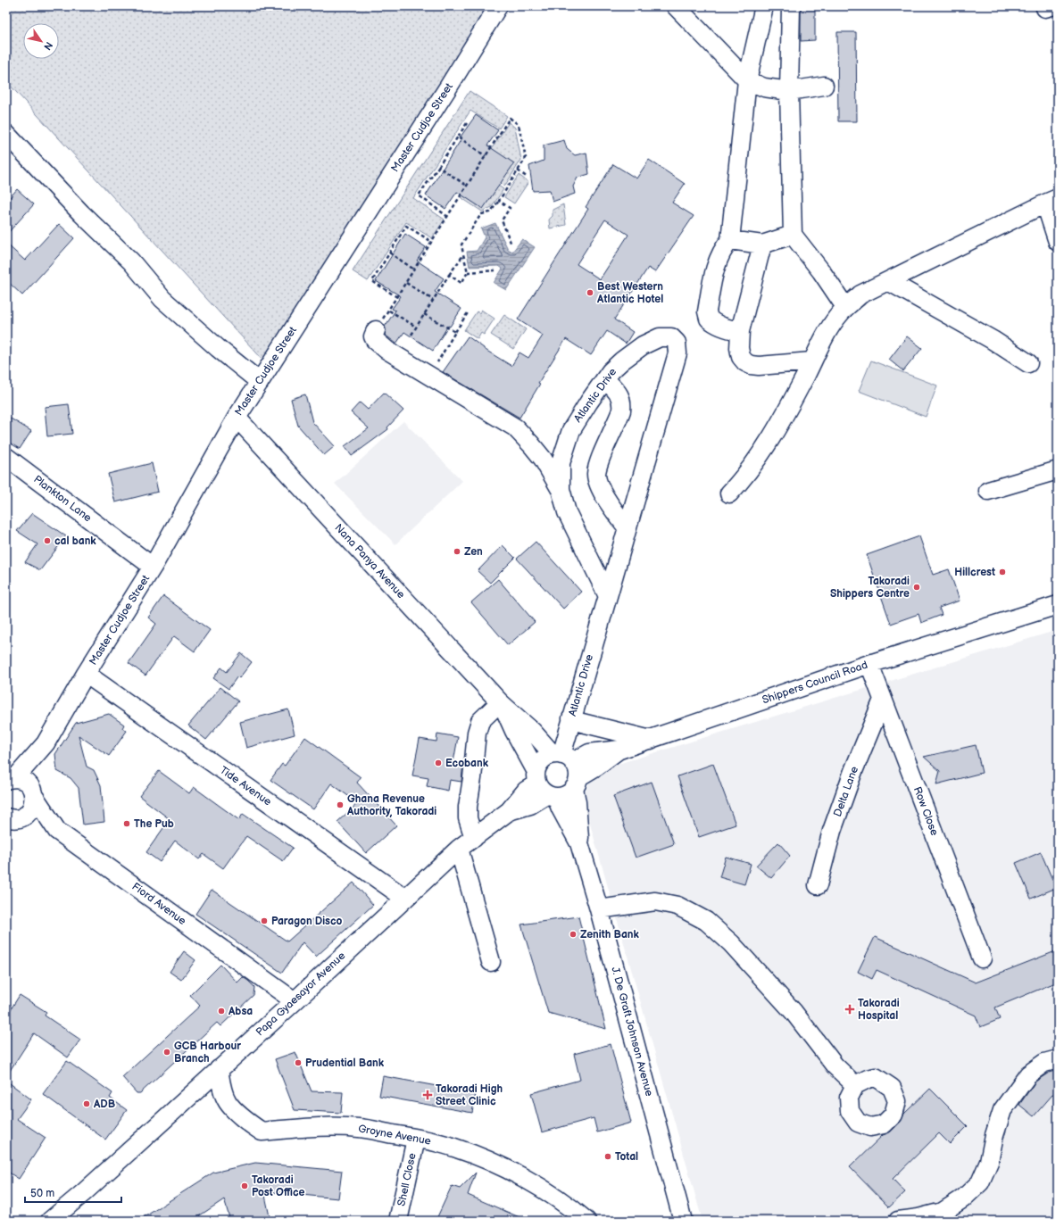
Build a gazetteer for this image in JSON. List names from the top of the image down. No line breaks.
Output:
{"streets":{"street":["Master Cudjoe Street","Atlantic Drive","Plankton Lane","Nana Panya Avenue","Shippers Council Road","Tide Avenue","Delta Lane","Row Close","Fiord Avenue","Papa Gyaesayor Avenue","J. De Graft Johnson Avenue","Groyne Avenue","Shell Close"]},"crossings":[["Master Cudjoe Street","Plankton Lane"],["Master Cudjoe Street","Nana Panya Avenue"],["Master Cudjoe Street","Tide Avenue"],["Master Cudjoe Street","Fiord Avenue"],["Atlantic Drive","Nana Panya Avenue"],["Atlantic Drive","Shippers Council Road"],["Atlantic Drive","J. De Graft Johnson Avenue"],["Nana Panya Avenue","Shippers Council Road"],["Nana Panya Avenue","Papa Gyaesayor Avenue"],["Nana Panya Avenue","J. De Graft Johnson Avenue"],["Shippers Council Road","Row Close"],["Shippers Council Road","J. De Graft Johnson Avenue"],["Tide Avenue","Papa Gyaesayor Avenue"],["Delta Lane","Row Close"],["Fiord Avenue","Papa Gyaesayor Avenue"],["Papa Gyaesayor Avenue","J. De Graft Johnson Avenue"],["Papa Gyaesayor Avenue","Groyne Avenue"],["Groyne Avenue","Shell Close"]],"places":{"other":["Best Western Atlantic Hotel","cal bank","Zen","Hillcrest","Takoradi Shippers Centre","Ecobank","Ghana Revenue Authority, Takoradi","The Pub","Paragon Disco","Zenith Bank","Absa","GCB Harbour Branch","Prudential Bank","ADB","Total","Takoradi Post Office"],"health":["Takoradi Hospital","Takoradi High Street Clinic"]},"scale_bar":"50 m","north":"bottom right"}
